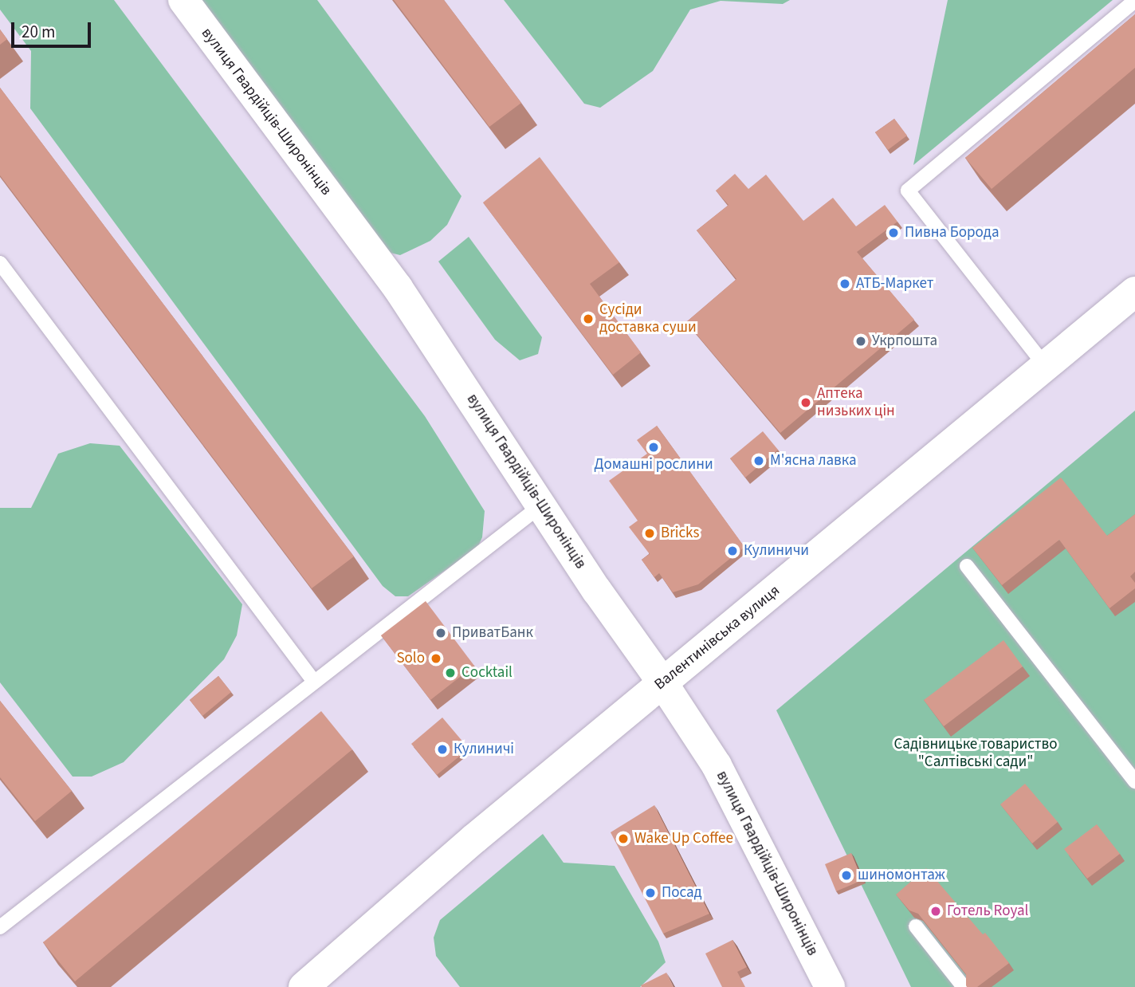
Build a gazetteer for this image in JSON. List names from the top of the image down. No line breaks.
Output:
{"streets":{"main road":["вулиця Гвардійців-Широнінців","Валентинівська вулиця"]},"crossings":[["вулиця Гвардійців-Широнінців","Валентинівська вулиця"]],"parks":["Садівницьке товариство \"Салтівські сади\""],"places":["Пивна Борода","АТБ-Маркет","Сусіди доставка суши","Укрпошта","Аптека низьких цін","Домашні рослини","М'ясна лавка","Bricks","Кулиничи","ПриватБанк","Solo","Cocktail","Кулиничі","Wake Up Coffee","шиномонтаж","Посад","Готель Royal"],"scale_bar":"20 m"}
